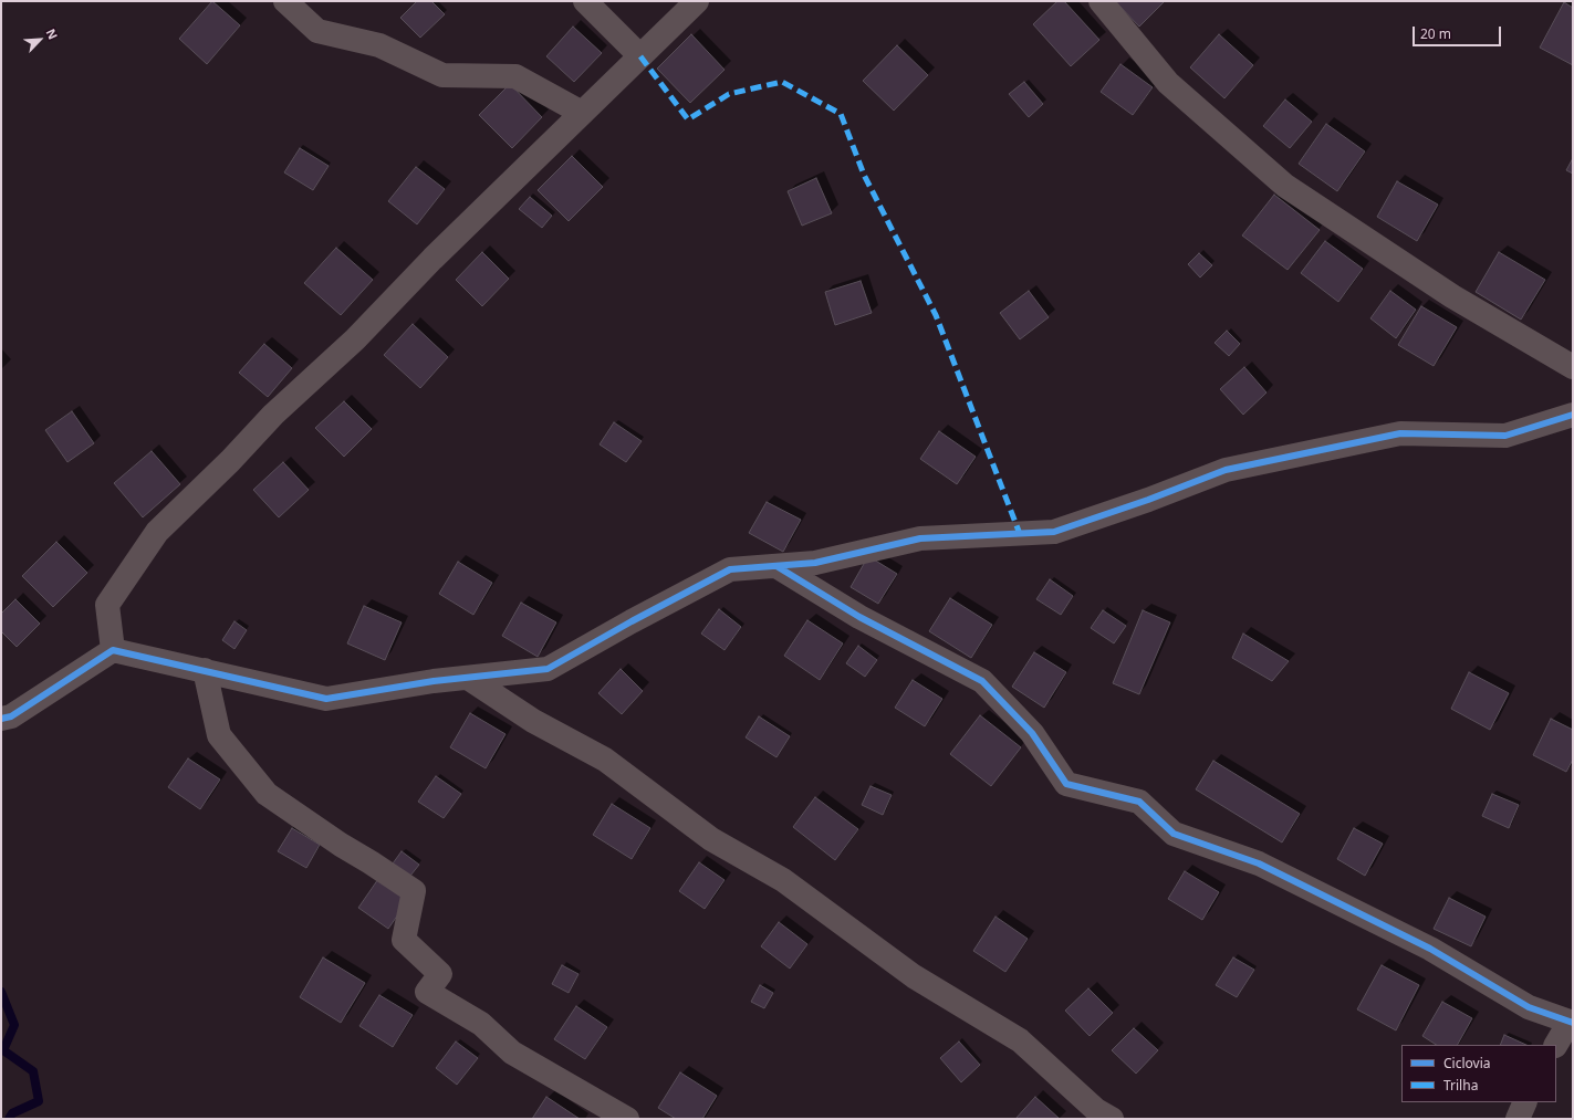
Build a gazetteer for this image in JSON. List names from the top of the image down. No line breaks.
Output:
{"legend":["Ciclovia","Trilha"],"scale_bar":"20 m","north":"top right"}
